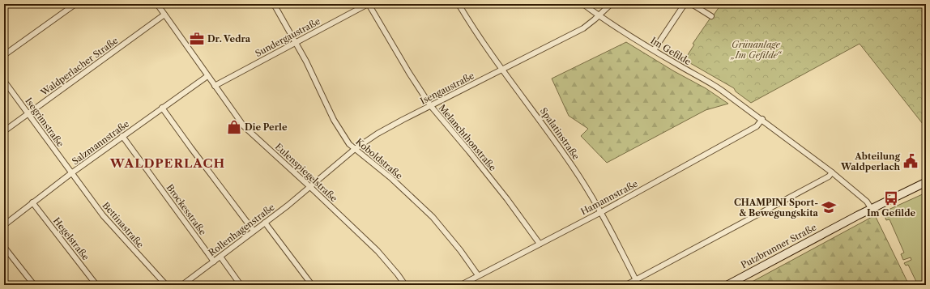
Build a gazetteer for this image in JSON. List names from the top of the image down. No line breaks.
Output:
{"streets":{"main road":["Putzbrunner Straße"],"street":["Sundergaustraße","Im Gefilde","Waldperlacher Straße","Isengaustraße","Isegrimstraße","Spalatinstraße","Melanchthonstraße","Salzmannstraße","Koboldstraße","Eulenspiegelstraße","Hamannstraße","Brockesstraße","Bettinastraße","Rollenhagenstraße","Hegelstraße"]},"crossings":[["Sundergaustraße","Melanchthonstraße"],["Sundergaustraße","Koboldstraße"],["Sundergaustraße","Eulenspiegelstraße"],["Im Gefilde","Isengaustraße"],["Im Gefilde","Hamannstraße"],["Im Gefilde","Putzbrunner Straße"],["Waldperlacher Straße","Isegrimstraße"],["Waldperlacher Straße","Eulenspiegelstraße"],["Isengaustraße","Spalatinstraße"],["Isengaustraße","Melanchthonstraße"],["Isengaustraße","Koboldstraße"],["Isengaustraße","Eulenspiegelstraße"],["Isengaustraße","Rollenhagenstraße"],["Isegrimstraße","Salzmannstraße"],["Isegrimstraße","Bettinastraße"],["Spalatinstraße","Hamannstraße"],["Melanchthonstraße","Hamannstraße"],["Salzmannstraße","Eulenspiegelstraße"],["Salzmannstraße","Brockesstraße"],["Salzmannstraße","Bettinastraße"],["Salzmannstraße","Hegelstraße"],["Koboldstraße","Hamannstraße"],["Eulenspiegelstraße","Rollenhagenstraße"],["Brockesstraße","Rollenhagenstraße"]],"districts":["WALDPERLACH"],"parks":["Grünanlage „Im Gefilde“"],"places":{"office":["Dr. Vedra"],"shop":["Die Perle"],"public building":["Abteilung Waldperlach"],"bus stop":["Im Gefilde"],"school or university":["CHAMPINI Sport- & Bewegungskita"]}}
